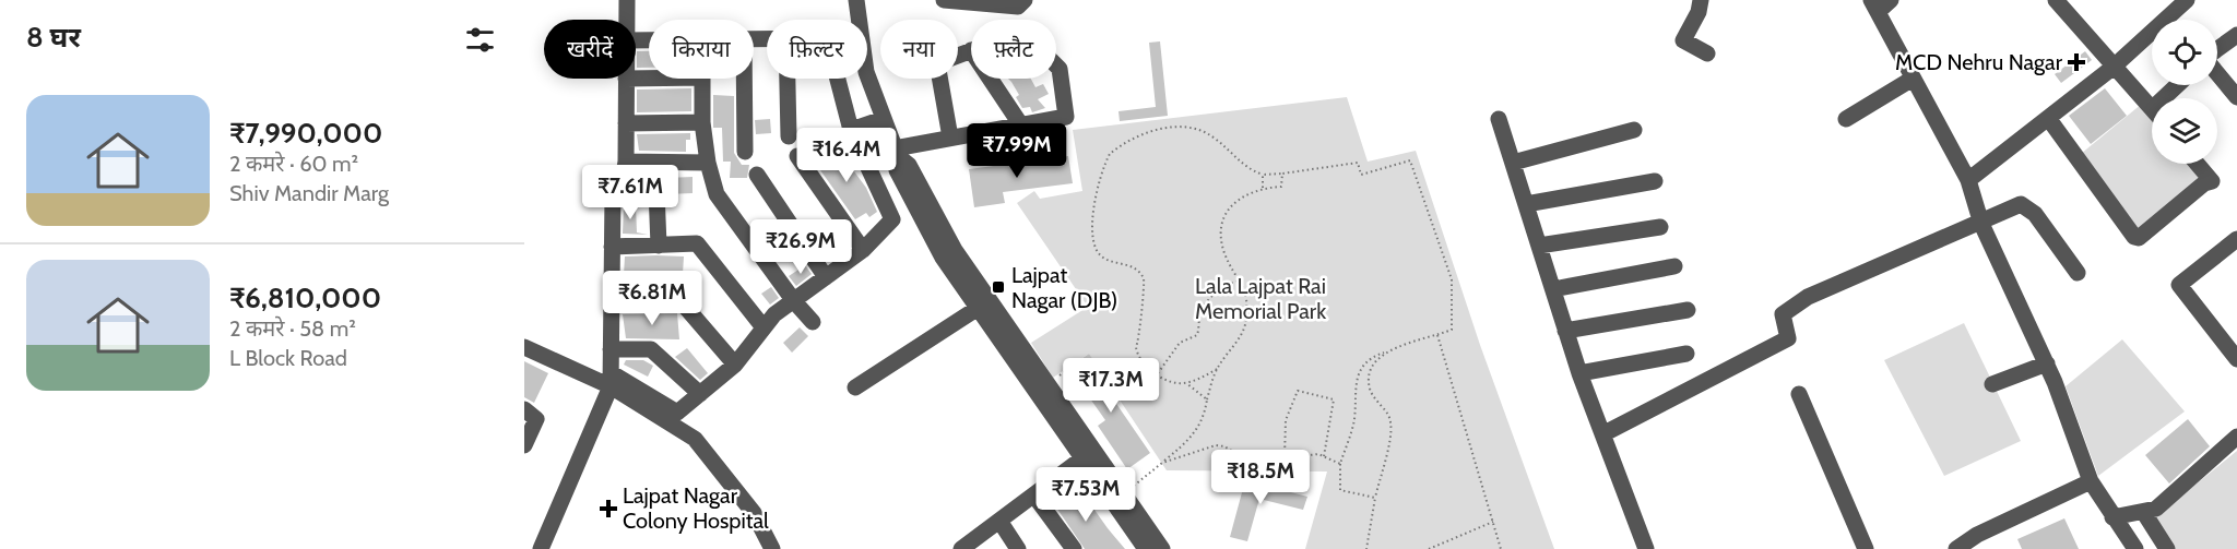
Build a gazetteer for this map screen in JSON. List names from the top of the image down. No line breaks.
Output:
{"parks":["Lala Lajpat Rai Memorial Park"],"places":{"health":["MCD Nehru Nagar","Lajpat Nagar Colony Hospital"],"transit":["Lajpat Nagar (DJB)"]},"page":{"heading":"8 घर","chip":["खरीदें","किराया","फ़िल्टर","नया","फ़्लैट"],"list":[{"name":"₹7,990,000","note":"2 कमरे · 60 m² · Shiv Mandir Marg"},{"name":"₹6,810,000","note":"2 कमरे · 58 m² · L Block Road"}],"price":["₹7.99M","₹16.4M","₹7.61M","₹26.9M","₹6.81M","₹17.3M","₹18.5M","₹7.53M"]}}
